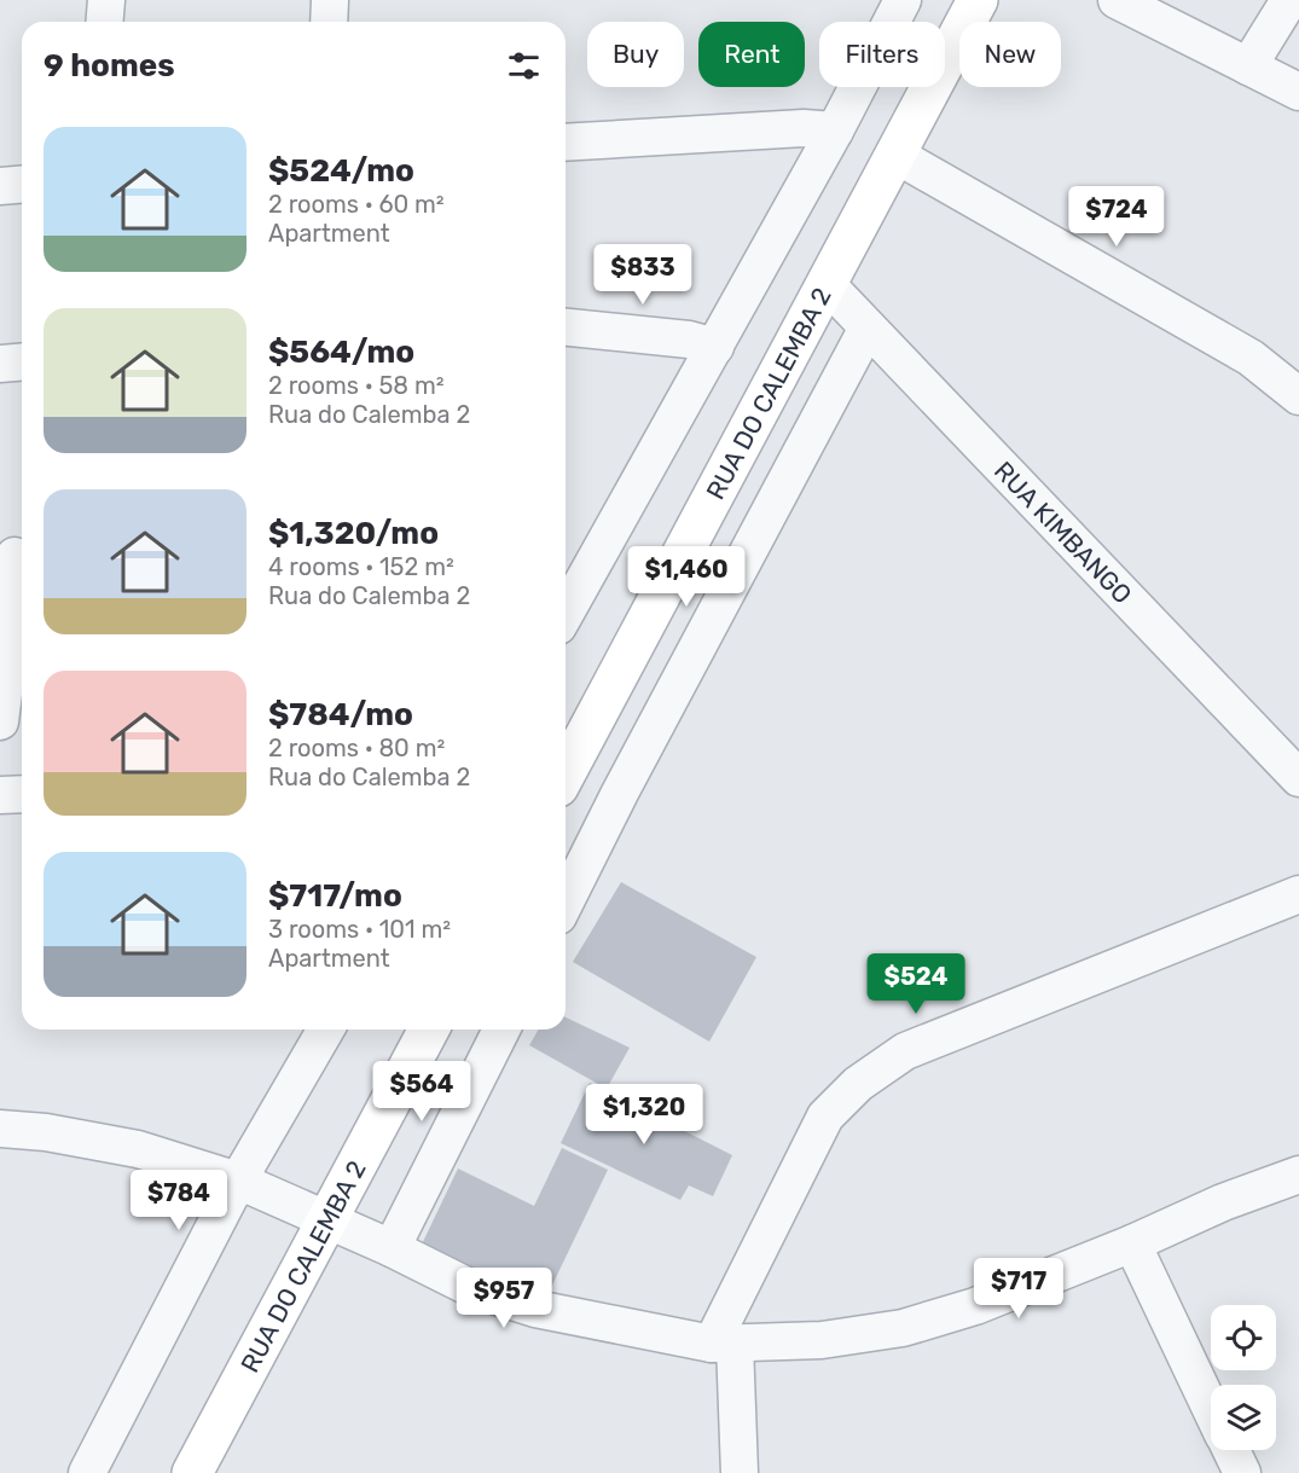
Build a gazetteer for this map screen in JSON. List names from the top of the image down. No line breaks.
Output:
{"streets":{"main road":["RUA DO CALEMBA 2"],"street":["RUA KIMBANGO"]},"crossings":[["RUA DO CALEMBA 2","RUA KIMBANGO"]],"page":{"chip":["Buy","Rent","Filters","New"],"heading":"9 homes","list":[{"name":"$524/mo","note":"2 rooms · 60 m² · Apartment"},{"name":"$564/mo","note":"2 rooms · 58 m² · Rua do Calemba 2"},{"name":"$1,320/mo","note":"4 rooms · 152 m² · Rua do Calemba 2"},{"name":"$784/mo","note":"2 rooms · 80 m² · Rua do Calemba 2"},{"name":"$717/mo","note":"3 rooms · 101 m² · Apartment"}],"price":["$724","$833","$1,460","$524","$564","$1,320","$784","$717","$957"]}}
